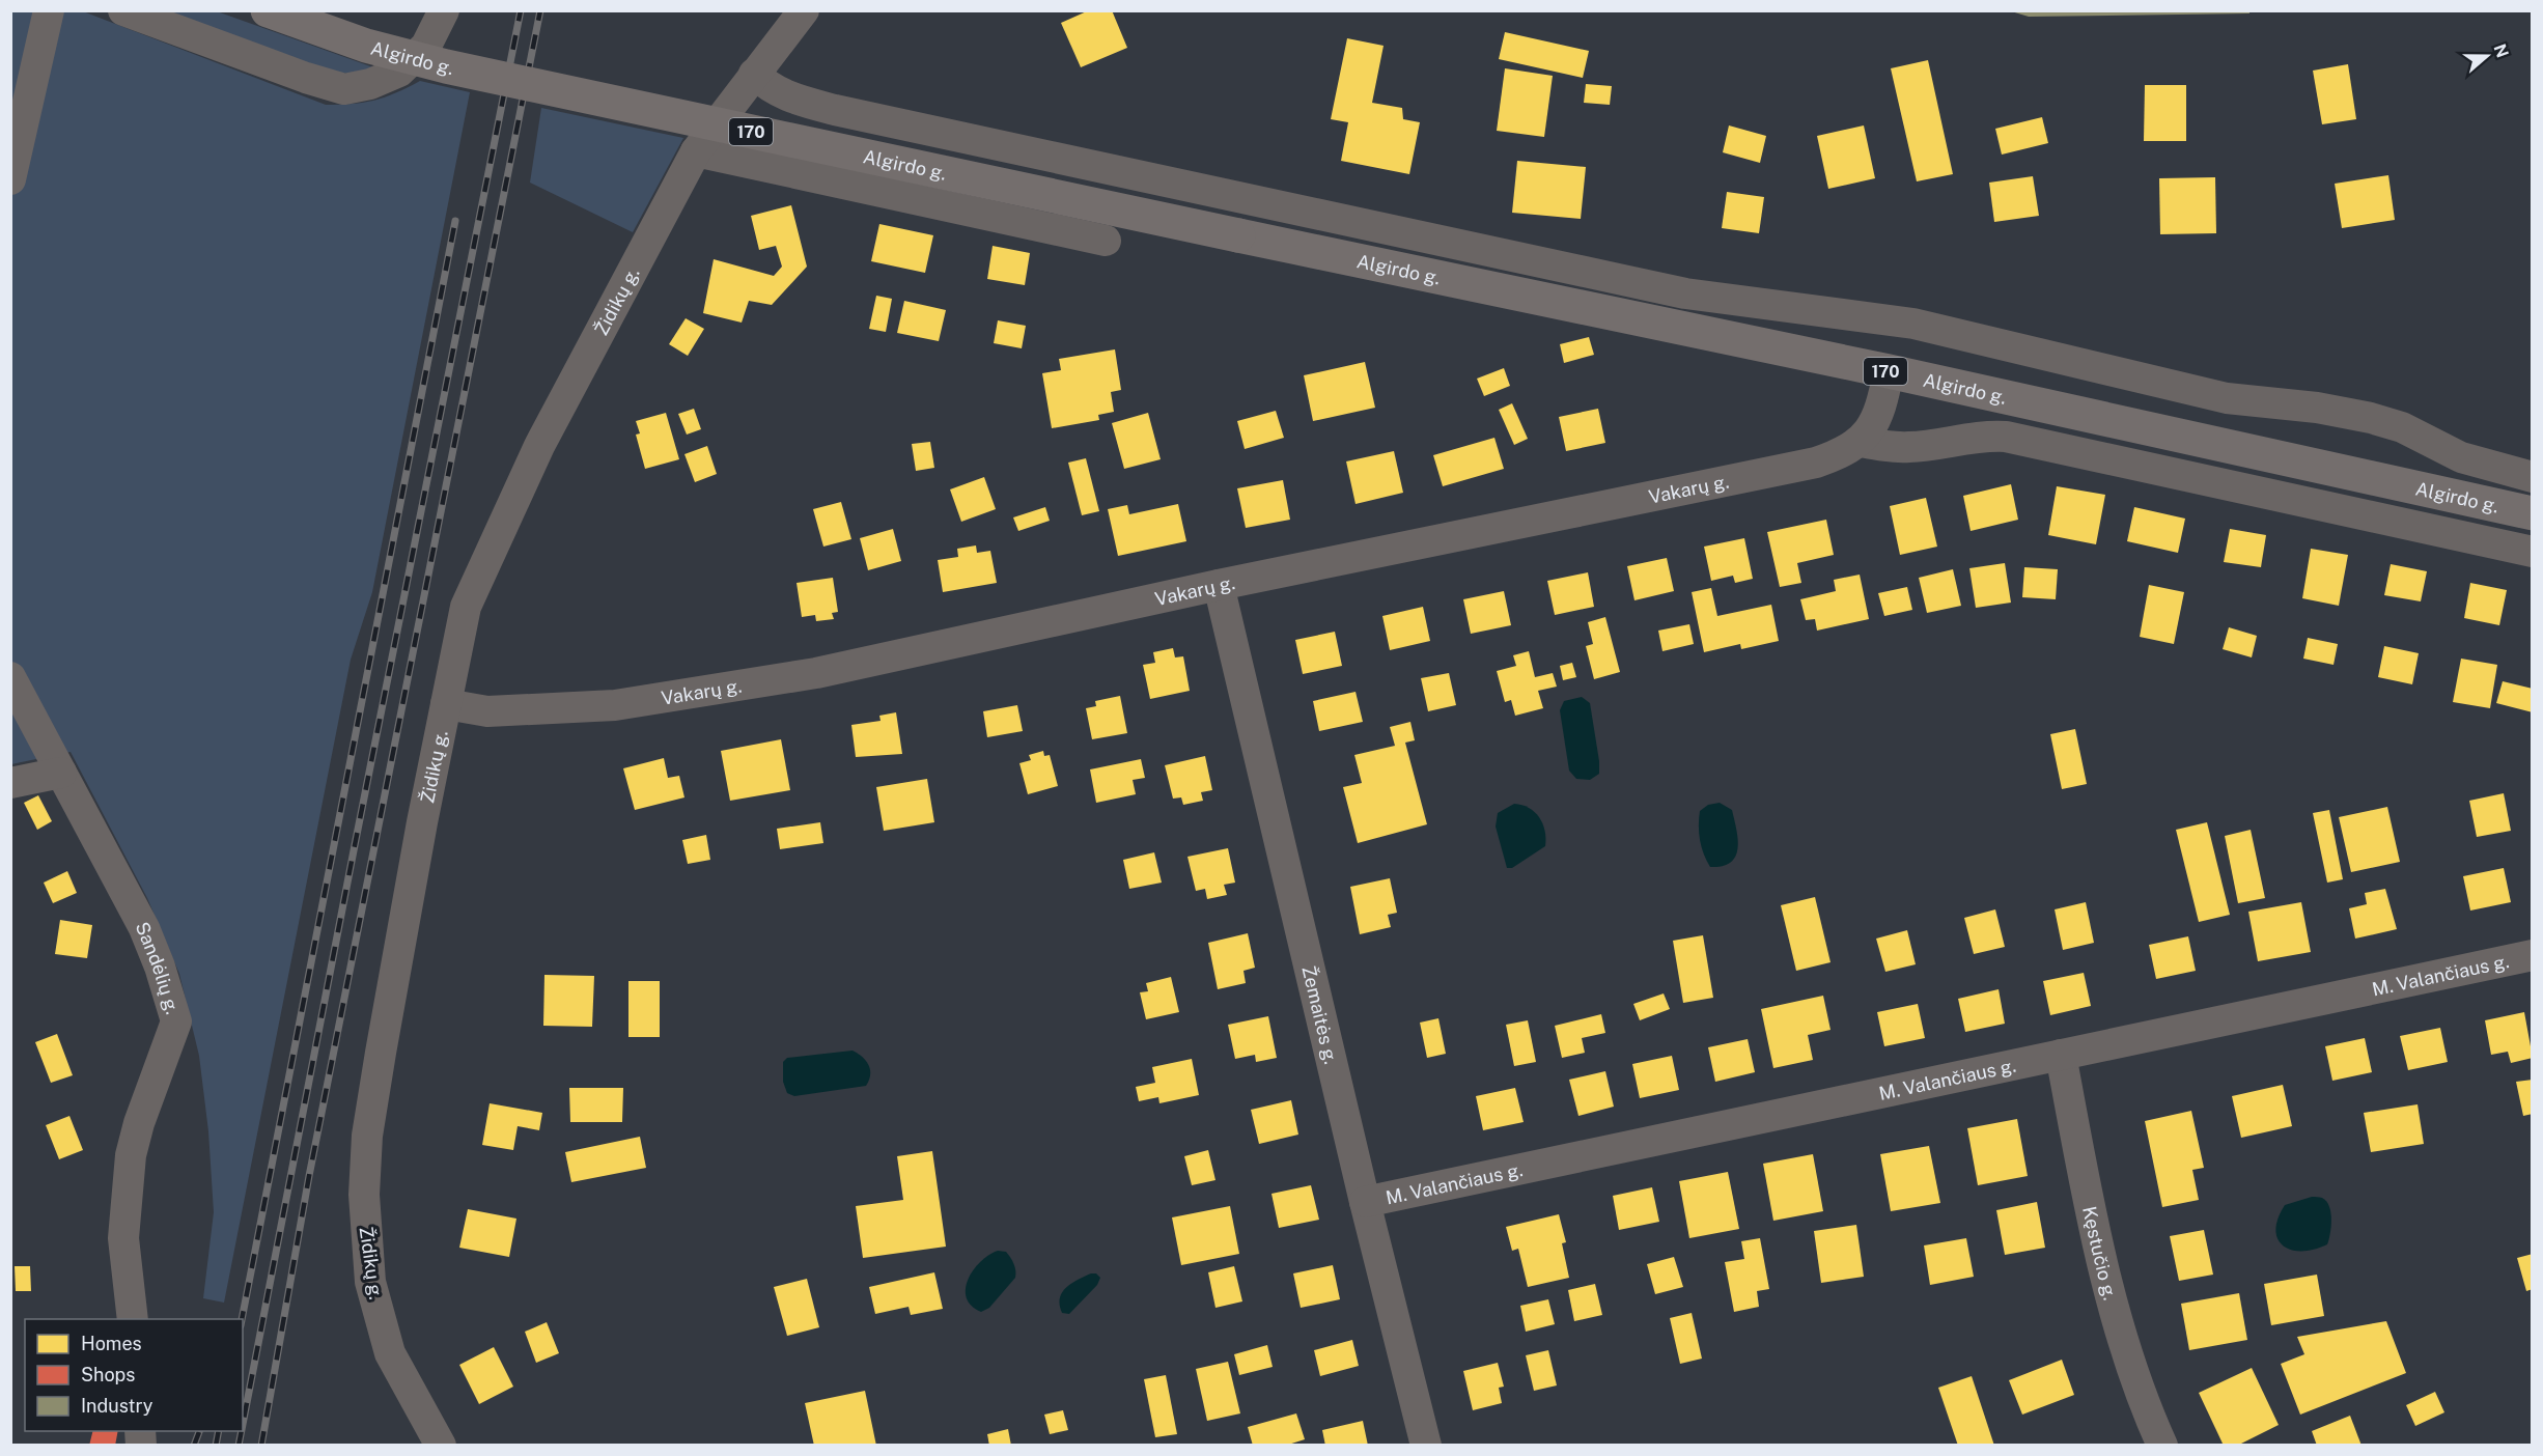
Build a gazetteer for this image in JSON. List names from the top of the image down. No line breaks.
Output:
{"streets":{"main road":["Algirdo g.","170"],"street":["Židikų g.","Vakarų g.","Sandėlių g.","M. Valančiaus g.","Žemaitės g.","Kęstučio g."]},"crossings":[["Algirdo g.","Vakarų g."],["Židikų g.","Vakarų g."],["Vakarų g.","Žemaitės g."],["M. Valančiaus g.","Žemaitės g."],["M. Valančiaus g.","Kęstučio g."]],"legend":["Homes","Shops","Industry"],"north":"right"}
